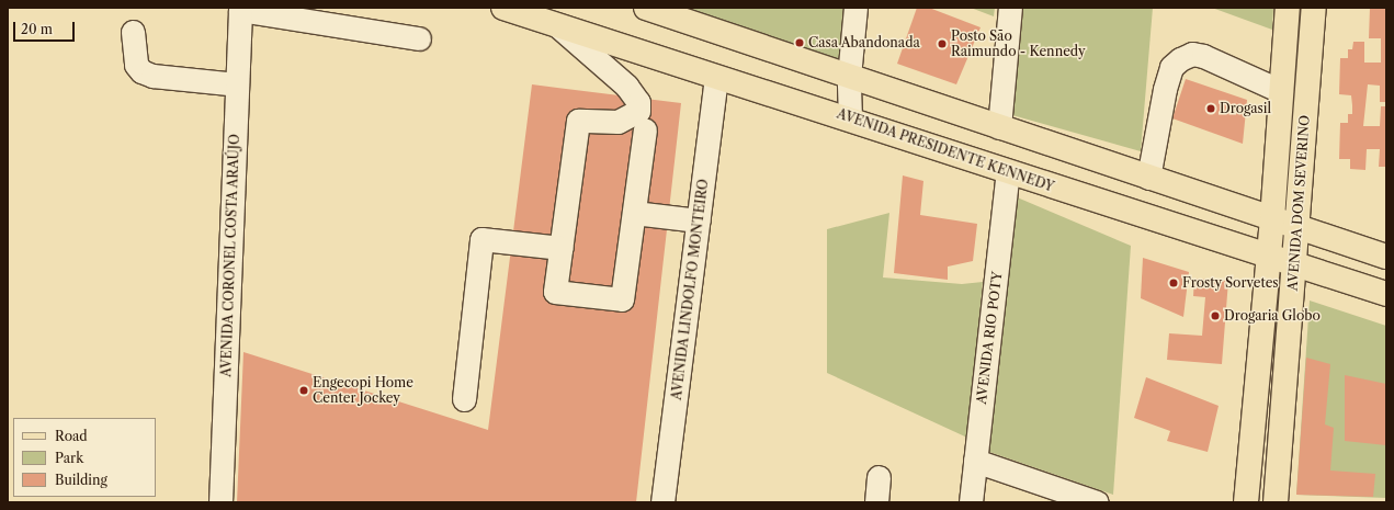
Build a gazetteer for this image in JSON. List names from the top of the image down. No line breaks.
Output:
{"streets":{"main road":["AVENIDA PRESIDENTE KENNEDY","AVENIDA DOM SEVERINO"],"street":["AVENIDA CORONEL COSTA ARAÚJO","AVENIDA LINDOLFO MONTEIRO","AVENIDA RIO POTY"]},"crossings":[["AVENIDA PRESIDENTE KENNEDY","AVENIDA DOM SEVERINO"],["AVENIDA PRESIDENTE KENNEDY","AVENIDA LINDOLFO MONTEIRO"],["AVENIDA PRESIDENTE KENNEDY","AVENIDA RIO POTY"]],"places":["Casa Abandonada","Posto São Raimundo - Kennedy","Drogasil","Frosty Sorvetes","Drogaria Globo","Engecopi Home Center Jockey"],"legend":["Road","Park","Building"],"scale_bar":"20 m"}
